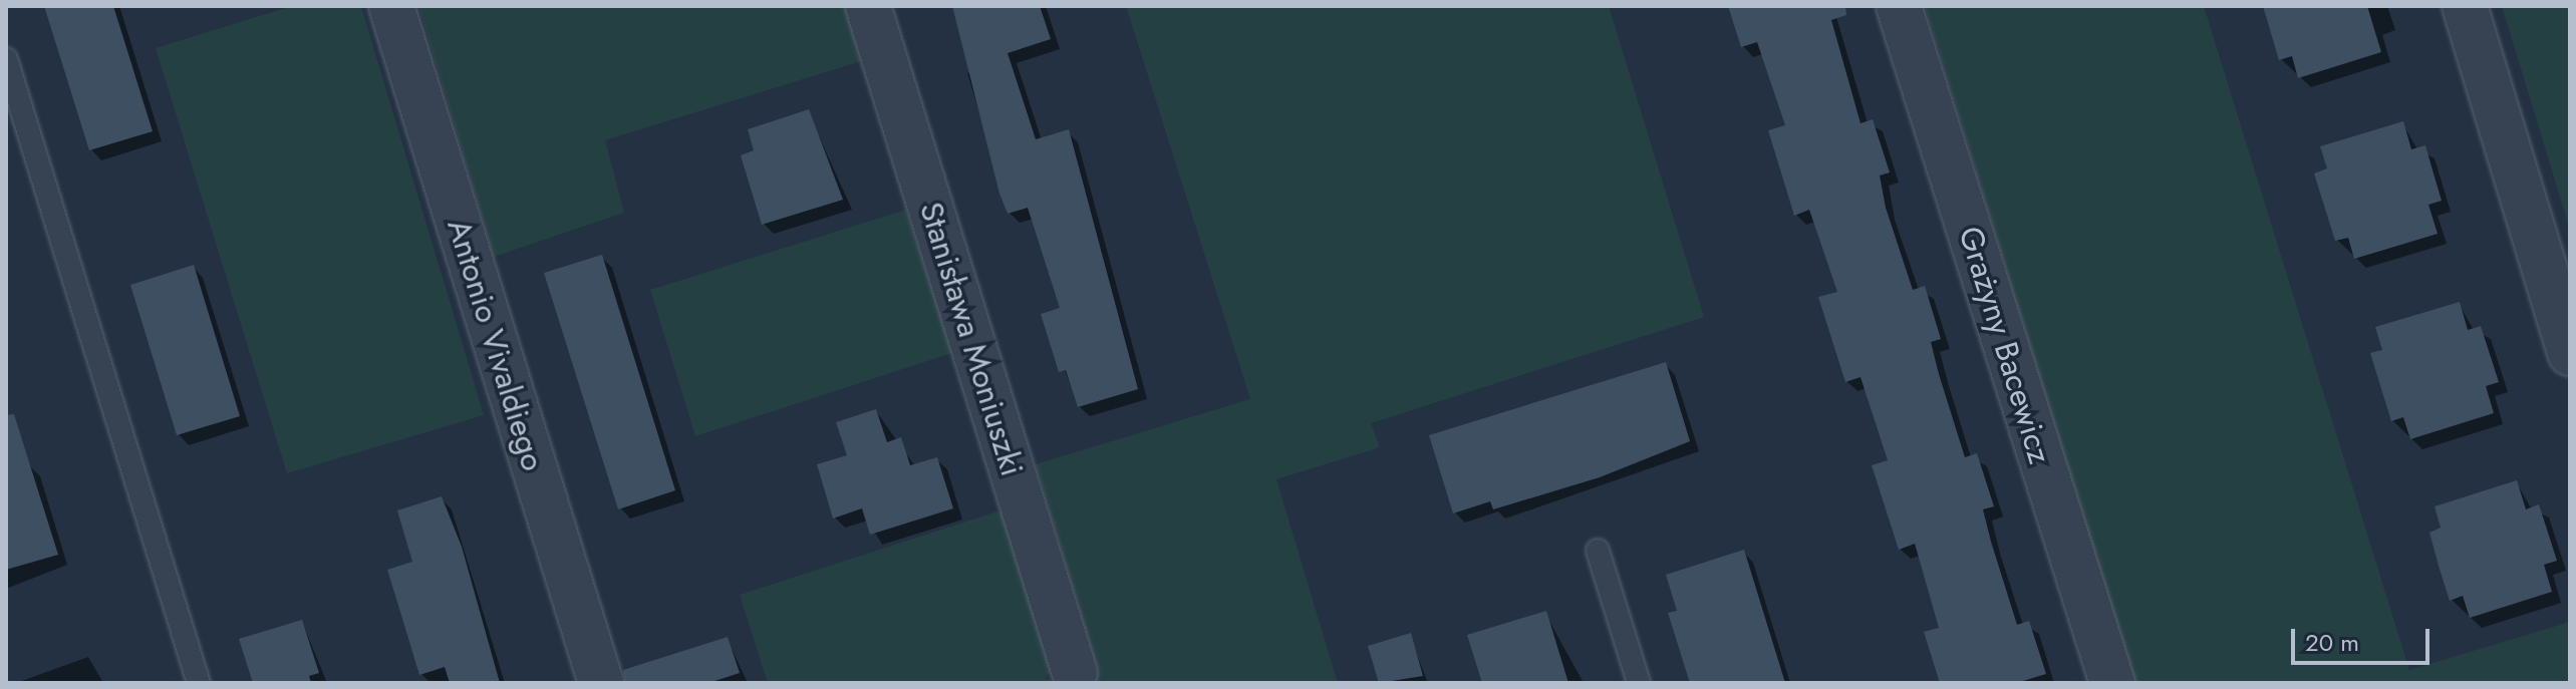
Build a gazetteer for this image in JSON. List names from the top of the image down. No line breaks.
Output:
{"streets":{"street":["Stanisława Moniuszki","Antonio Vivaldiego","Grażyny Bacewicz"]},"scale_bar":"20 m"}
